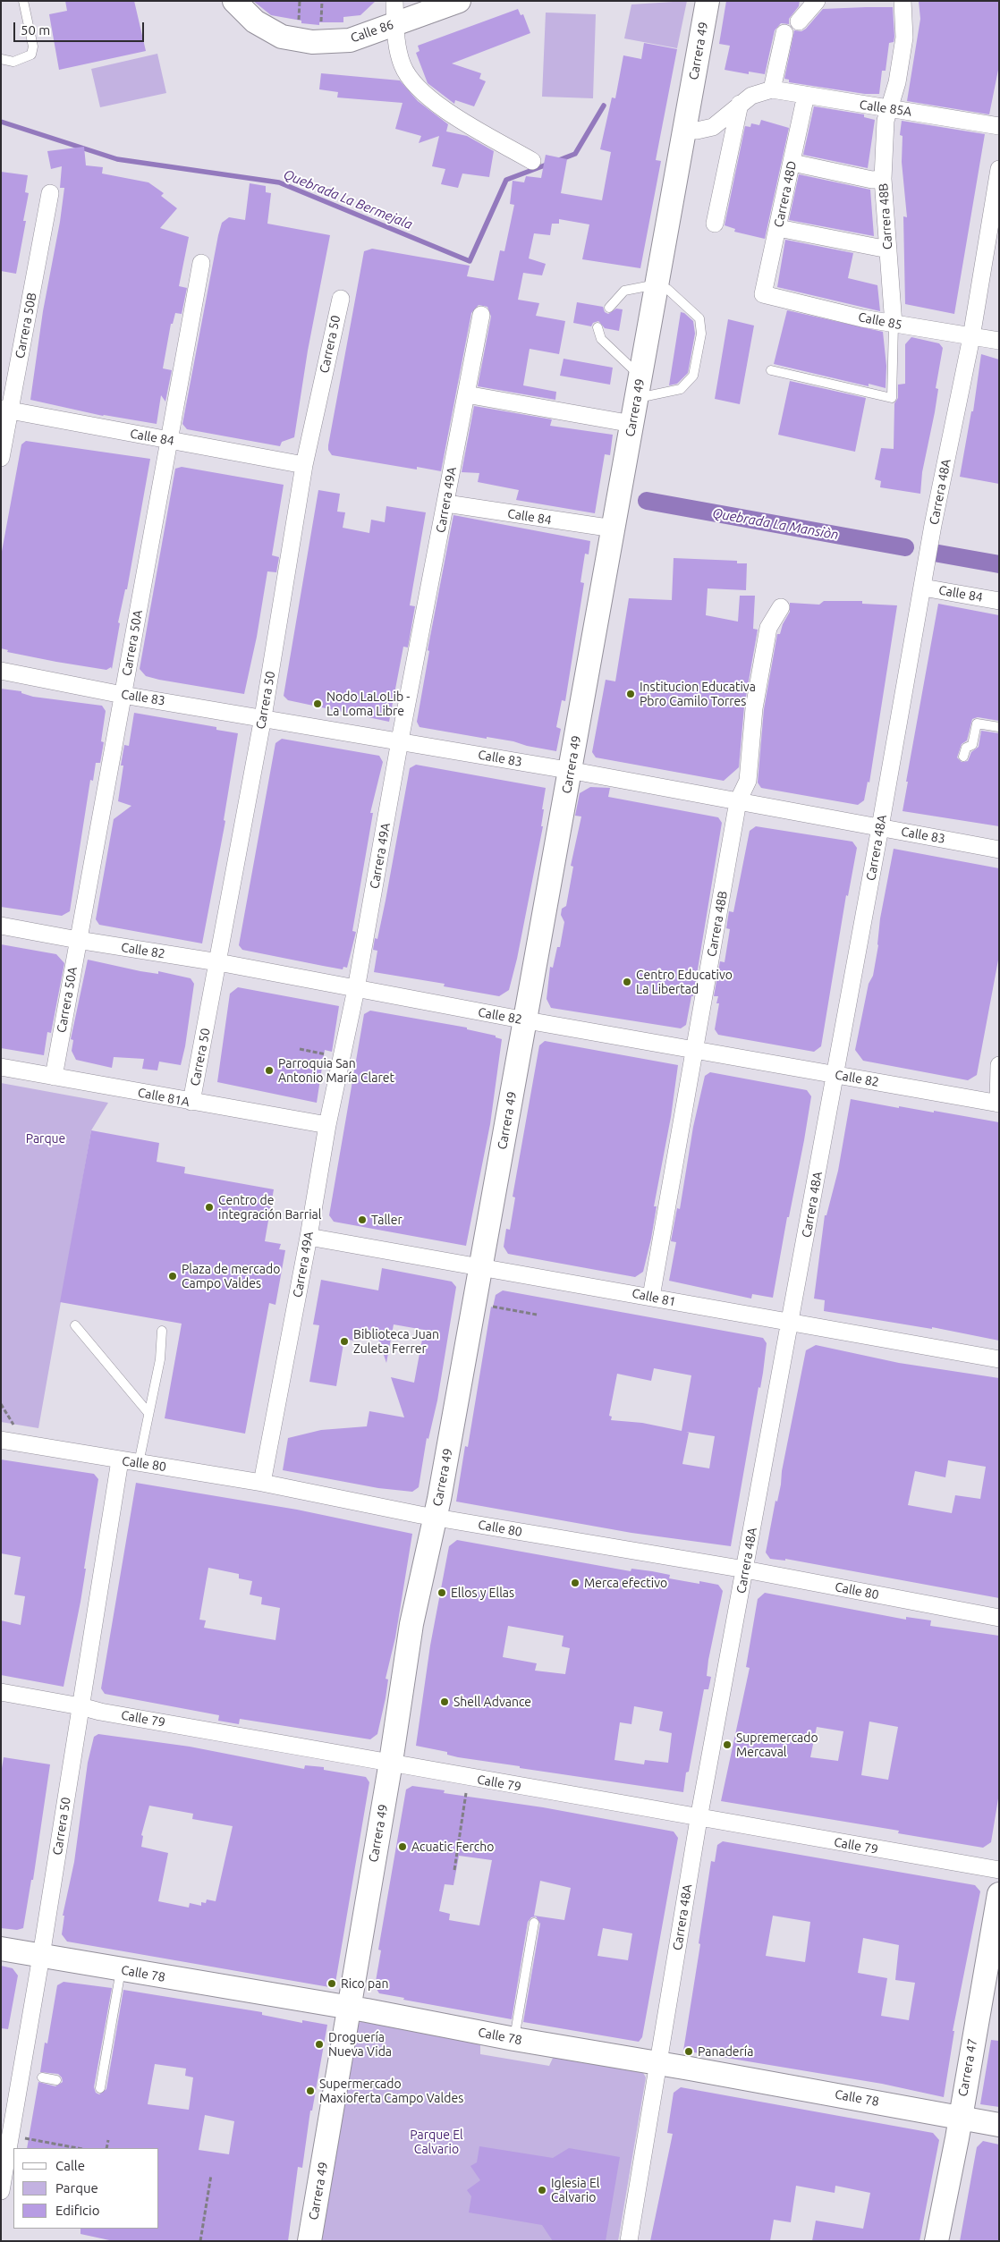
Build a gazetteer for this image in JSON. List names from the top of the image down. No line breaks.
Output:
{"streets":{"street":["Calle 86","Carrera 49","Calle 85A","Carrera 48D","Carrera 48B","Calle 85","Carrera 50B","Carrera 50","Calle 84","Carrera 48A","Carrera 49A","Carrera 50A","Calle 83","Calle 82","Calle 81A","Calle 81","Calle 80","Calle 79","Calle 78","Carrera 47"]},"crossings":[["Carrera 49","Calle 84"],["Carrera 49","Calle 83"],["Carrera 49","Calle 82"],["Carrera 49","Calle 81"],["Carrera 49","Calle 80"],["Carrera 49","Calle 79"],["Carrera 49","Calle 78"],["Calle 85A","Carrera 48D"],["Calle 85A","Carrera 48B"],["Carrera 48D","Calle 85"],["Carrera 48B","Calle 85"],["Carrera 48B","Calle 83"],["Carrera 48B","Calle 82"],["Carrera 48B","Calle 81"],["Calle 85","Carrera 48A"],["Carrera 50B","Calle 84"],["Carrera 50","Calle 84"],["Carrera 50","Calle 83"],["Carrera 50","Calle 82"],["Carrera 50","Calle 81A"],["Carrera 50","Calle 80"],["Carrera 50","Calle 79"],["Carrera 50","Calle 78"],["Calle 84","Carrera 48A"],["Calle 84","Carrera 49A"],["Calle 84","Carrera 50A"],["Carrera 48A","Calle 83"],["Carrera 48A","Calle 82"],["Carrera 48A","Calle 81"],["Carrera 48A","Calle 80"],["Carrera 48A","Calle 79"],["Carrera 48A","Calle 78"],["Carrera 49A","Calle 83"],["Carrera 49A","Calle 82"],["Carrera 49A","Calle 81A"],["Carrera 49A","Calle 81"],["Carrera 49A","Calle 80"],["Carrera 50A","Calle 83"],["Carrera 50A","Calle 82"],["Carrera 50A","Calle 81A"],["Calle 78","Carrera 47"]],"water":["Quebrada La Bermejala","Quebrada La Mansiòn"],"parks":["Parque","Parque El Calvario"],"places":["Institucion Educativa Pbro Camilo Torres","Nodo LaLoLib - La Loma Libre","Centro Educativo La Libertad","Parroquia San Antonio María Claret","Centro de integración Barrial","Taller","Plaza de mercado Campo Valdes","Biblioteca Juan Zuleta Ferrer","Merca efectivo","Ellos y Ellas","Shell Advance","Supremercado Mercaval","Acuatic Fercho","Rico pan","Droguería Nueva Vida","Panadería","Supermercado Maxioferta Campo Valdes","Iglesia El Calvario"],"legend":["Calle","Parque","Edificio"],"scale_bar":"50 m"}
